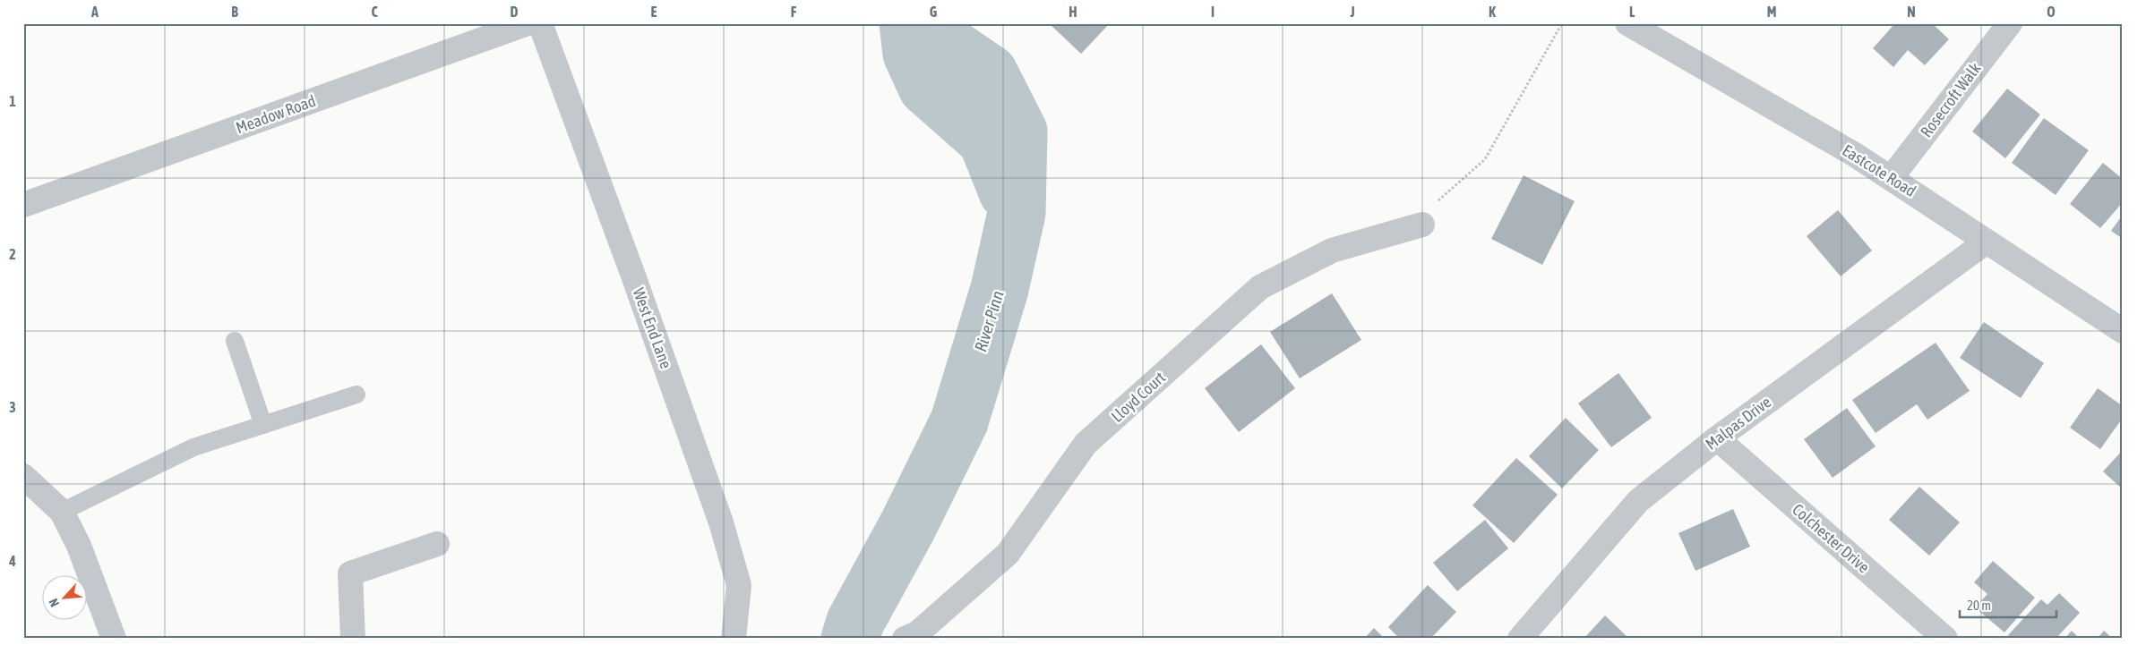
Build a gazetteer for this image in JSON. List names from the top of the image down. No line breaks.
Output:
{"streets":{"street":["Rosecroft Walk","Meadow Road","Eastcote Road","West End Lane","Lloyd Court","Malpas Drive","Colchester Drive"]},"crossings":[["Rosecroft Walk","Eastcote Road"],["Eastcote Road","Malpas Drive"],["Malpas Drive","Colchester Drive"]],"water":["River Pinn"],"scale_bar":"20 m","north":"bottom left","grid":{"columns":["A","B","C","D","E","F","G","H","I","J","K","L","M","N","O"],"rows":["1","2","3","4"]}}
